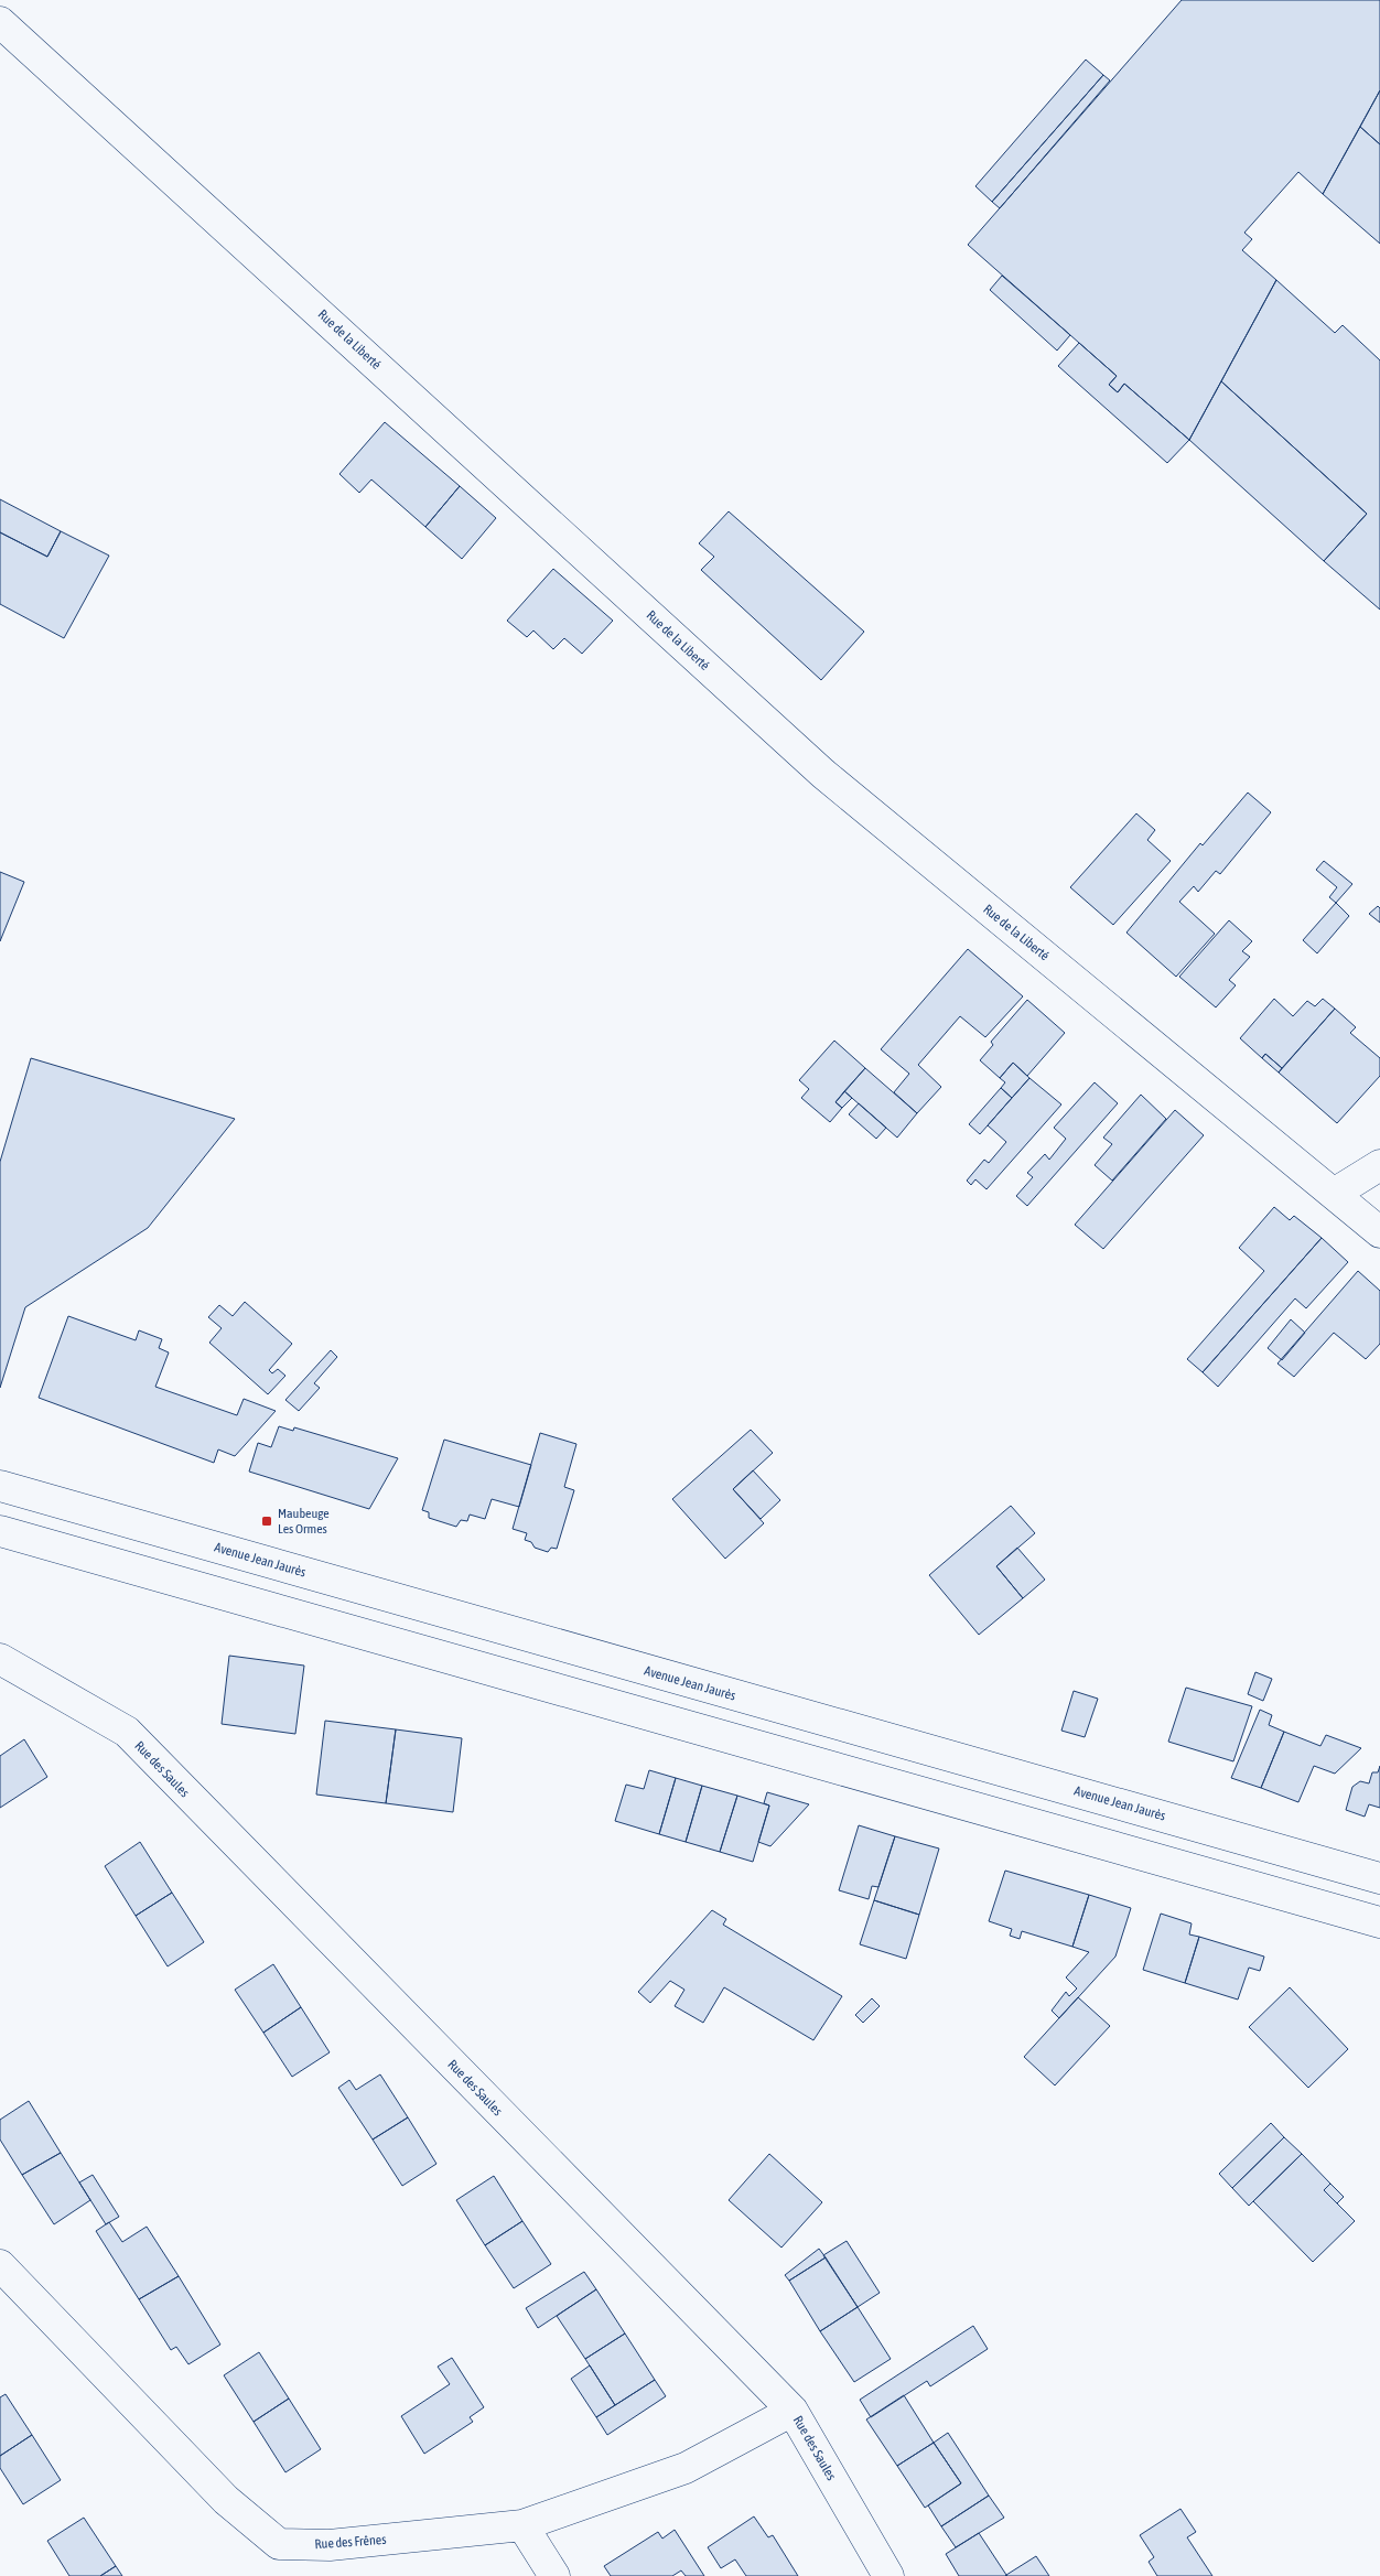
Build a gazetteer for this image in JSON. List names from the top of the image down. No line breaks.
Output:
{"streets":{"street":["Rue de la Liberté","Avenue Jean Jaurès","Rue des Saules","Rue des Frênes"]},"crossings":[["Rue des Saules","Rue des Frênes"]],"places":{"transit":["Maubeuge Les Ormes"]}}
